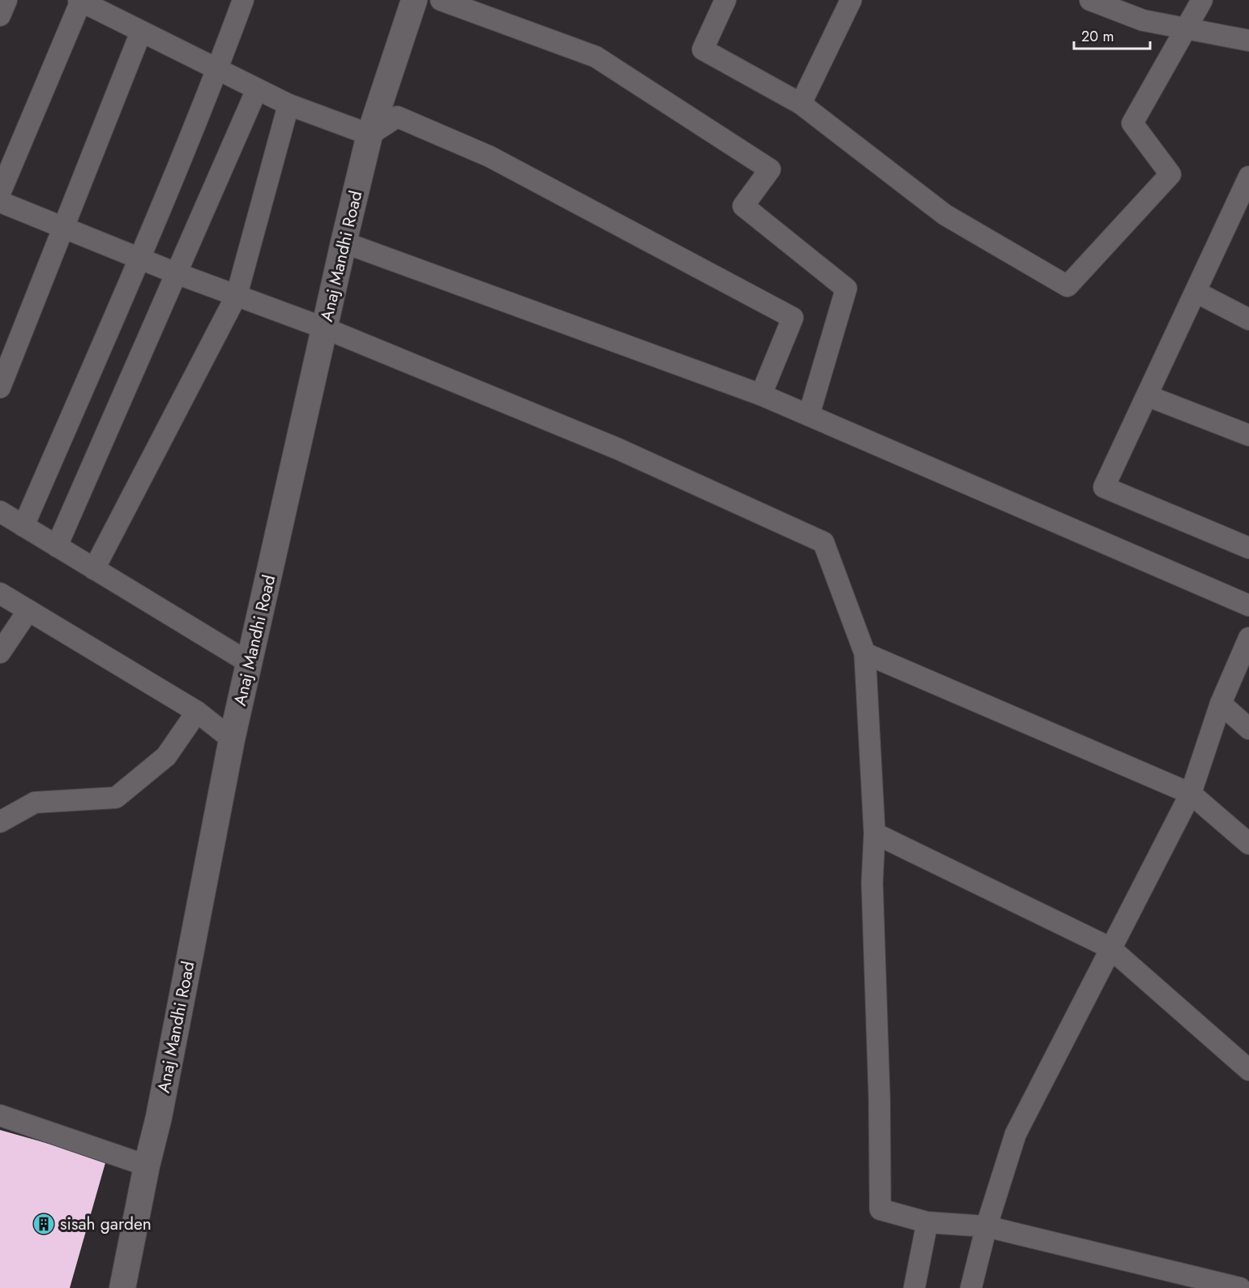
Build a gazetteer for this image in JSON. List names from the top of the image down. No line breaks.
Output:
{"streets":{"street":["Anaj Mandhi Road"]},"places":{"building":["sisah garden"]},"scale_bar":"20 m"}
